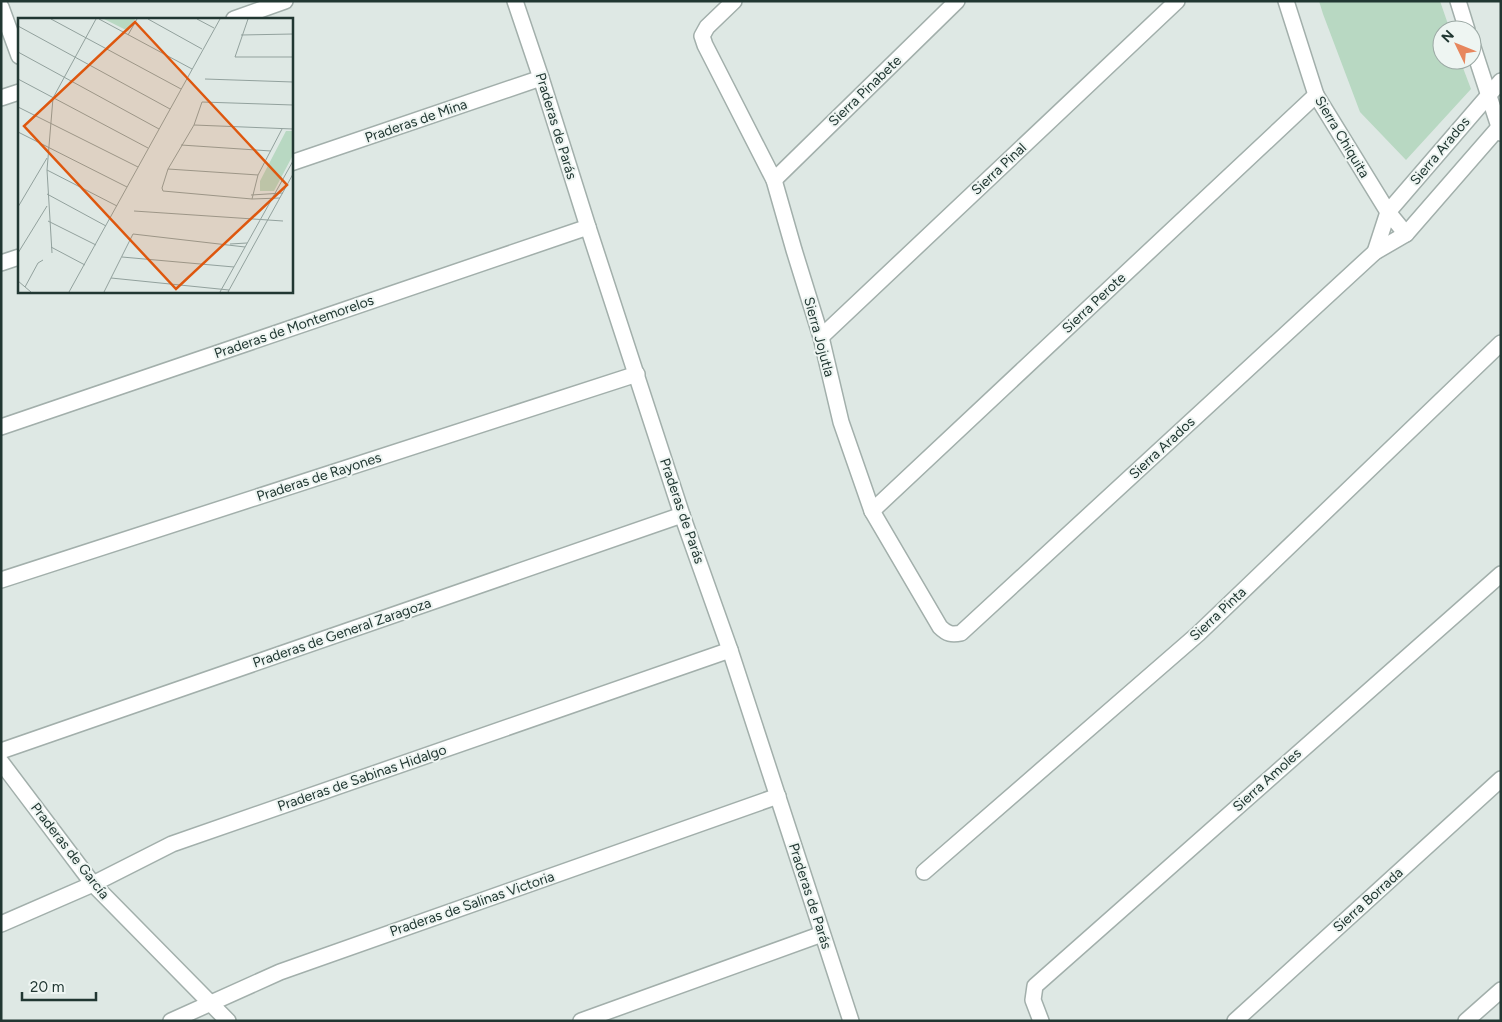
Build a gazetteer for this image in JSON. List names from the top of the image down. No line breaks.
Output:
{"streets":{"street":["Sierra Pinabete","Praderas de Mina","Praderas de Parás","Sierra Chiquita","Sierra Arados","Sierra Pinal","Sierra Perote","Praderas de Montemorelos","Sierra Jojutla","Praderas de Rayones","Sierra Pinta","Praderas de General Zaragoza","Praderas de Sabinas Hidalgo","Sierra Amoles","Praderas de García","Sierra Borrada","Praderas de Salinas Victoria"]},"crossings":[["Sierra Pinabete","Sierra Jojutla"],["Praderas de Mina","Praderas de Parás"],["Praderas de Parás","Praderas de Montemorelos"],["Praderas de Parás","Praderas de Rayones"],["Praderas de Parás","Praderas de General Zaragoza"],["Praderas de Parás","Praderas de Sabinas Hidalgo"],["Praderas de Parás","Praderas de Salinas Victoria"],["Sierra Chiquita","Sierra Arados"],["Sierra Chiquita","Sierra Perote"],["Sierra Arados","Sierra Jojutla"],["Sierra Pinal","Sierra Jojutla"],["Sierra Perote","Sierra Jojutla"],["Praderas de Sabinas Hidalgo","Praderas de García"],["Praderas de García","Praderas de Salinas Victoria"]],"scale_bar":"20 m","north":"top left"}
